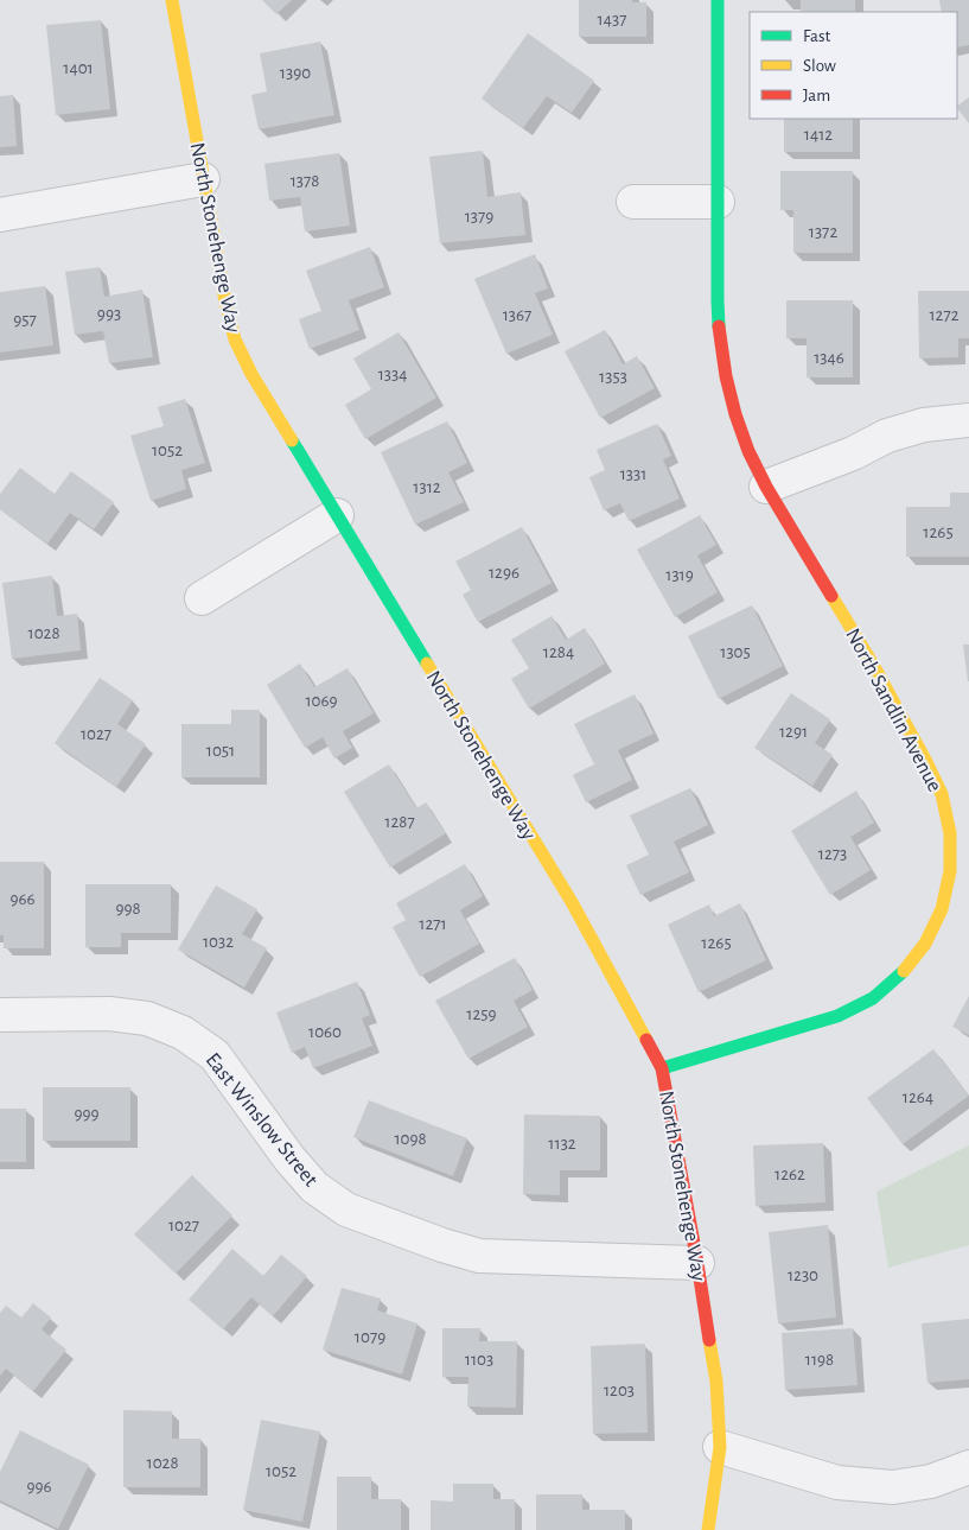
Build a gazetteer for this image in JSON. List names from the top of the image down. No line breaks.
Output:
{"streets":{"street":["North Stonehenge Way","North Sandlin Avenue","East Winslow Street"]},"crossings":[["North Stonehenge Way","North Sandlin Avenue"],["North Stonehenge Way","East Winslow Street"]],"house_numbers":["1437","1401","1390","1412","1378","1379","1372","993","1367","1272","957","1346","1334","1353","1052","1331","1312","1265","1296","1319","1028","1284","1305","1069","1291","1027","1051","1287","1273","966","998","1271","1032","1265","1259","1060","1264","999","1098","1132","1262","1027","1230","1079","1103","1198","1203","1028","1052","996"],"legend":["Fast","Slow","Jam"]}
